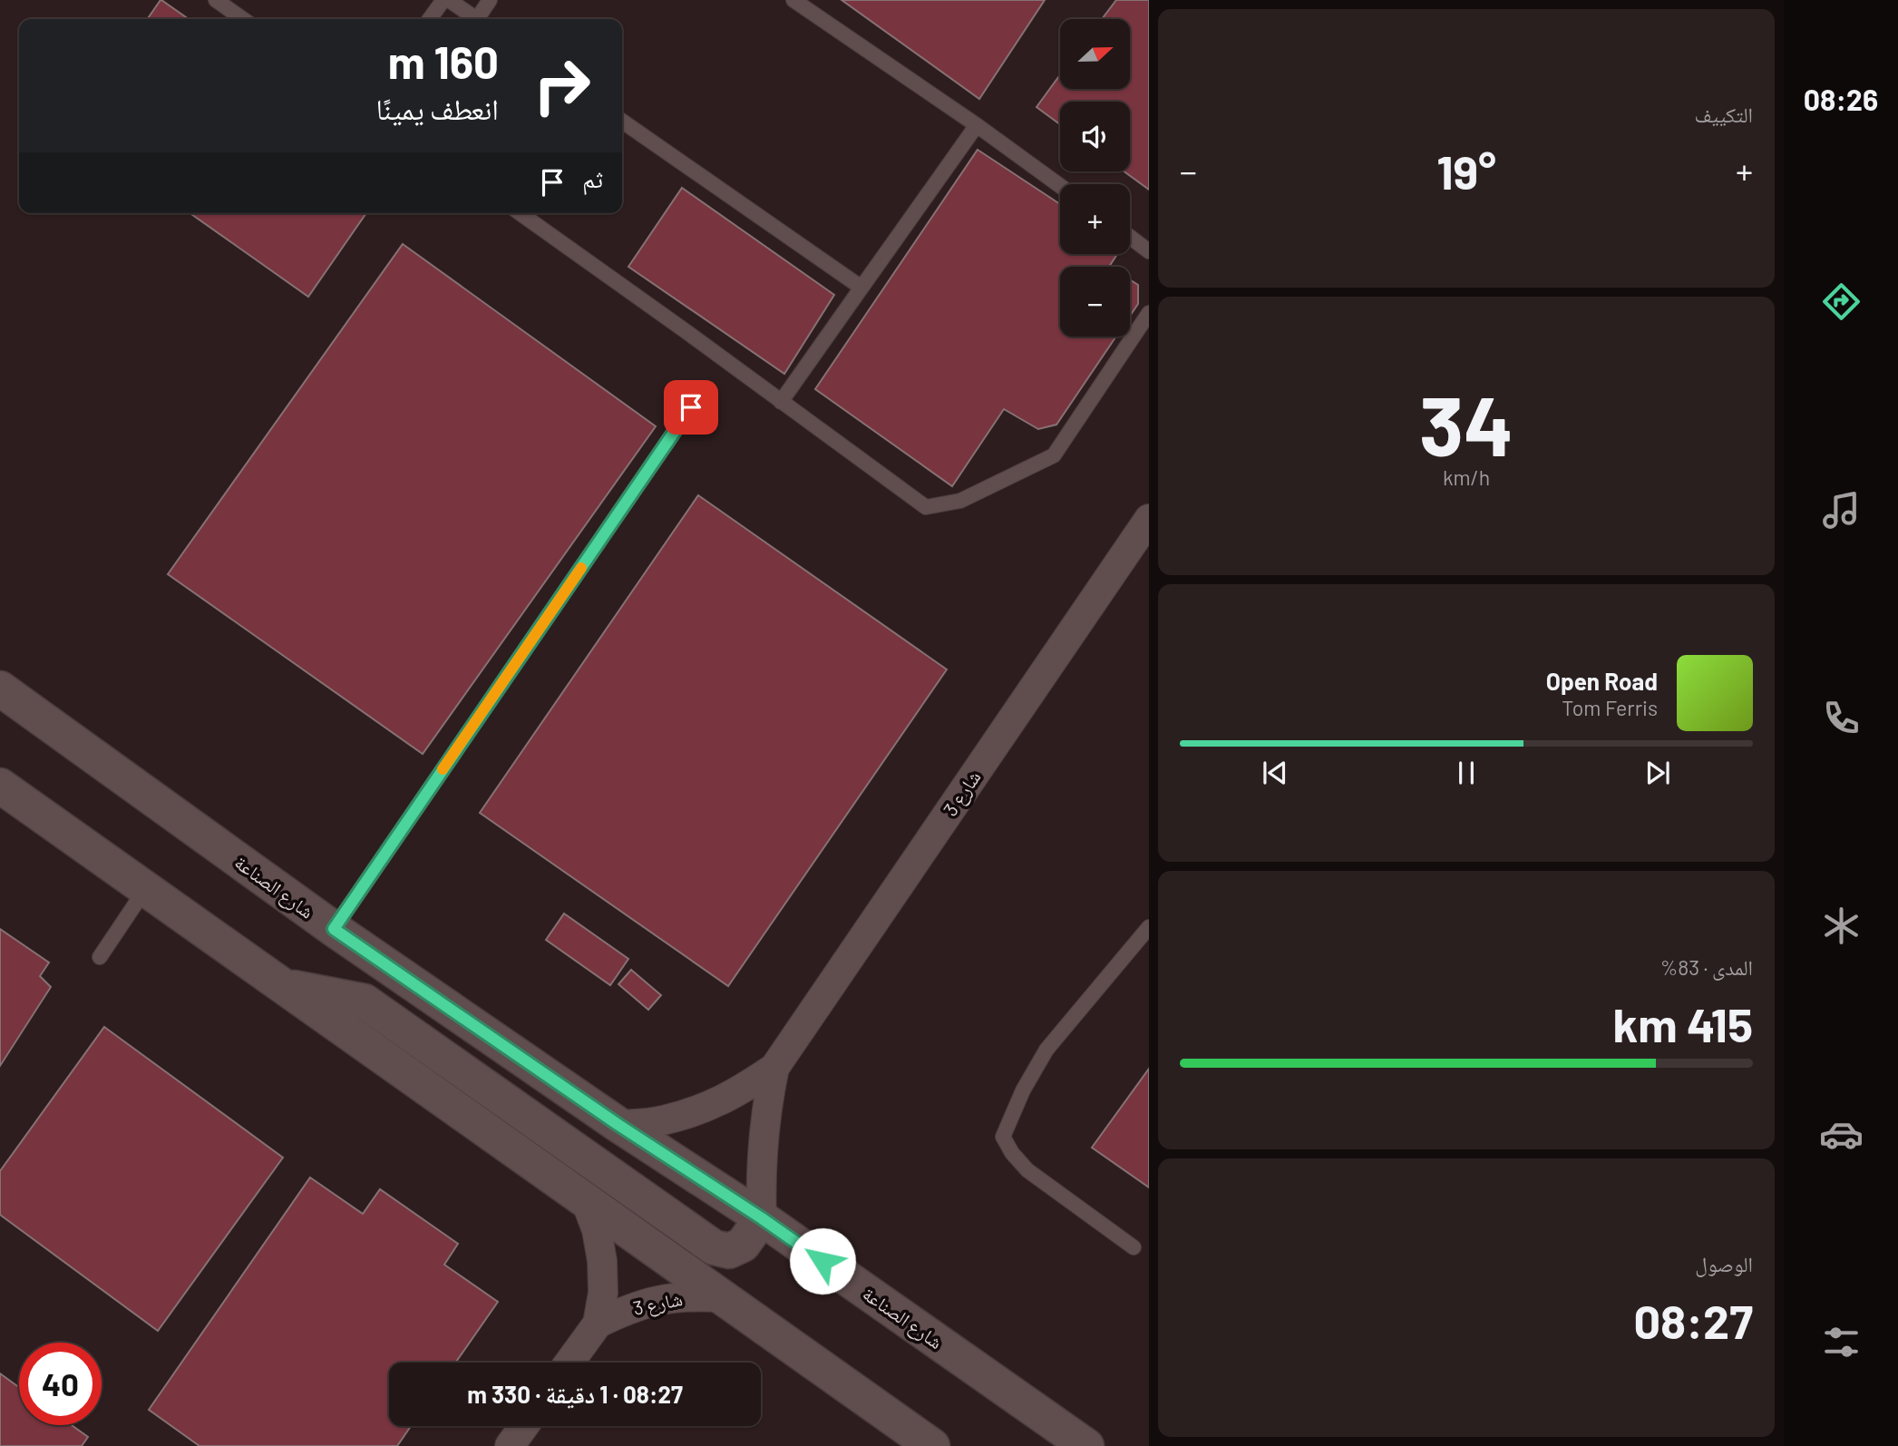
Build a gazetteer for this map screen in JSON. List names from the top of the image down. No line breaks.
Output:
{"streets":{"street":["شارع 3","شارع الصناعة"]},"crossings":[["شارع 3","شارع الصناعة"]],"north":"right","page":{"tabs":"08:26","tile":["التكييف",["34","km/h"],["المدى · 83%","415 km"],["الوصول","08:27"]],"map_buttons":["+","−"],"turn":["160 m","انعطف يمينًا"],"heat":["−","19°","+"],"then":"ثم","song":["Open Road","Tom Ferris"],"limit":"40","trip":"08:27 · 1 دقيقة · 330 m"}}
